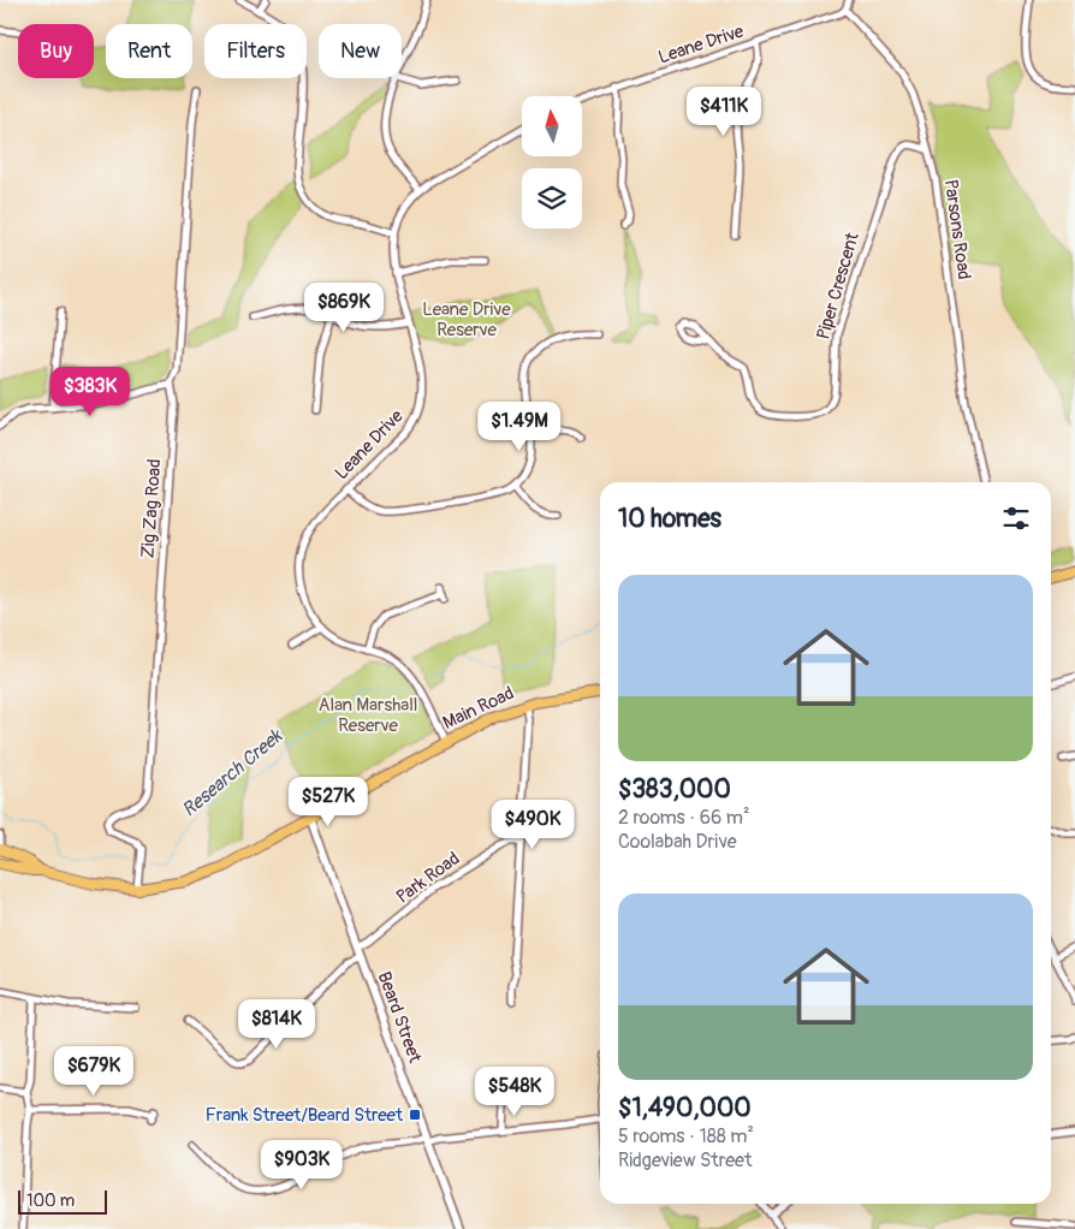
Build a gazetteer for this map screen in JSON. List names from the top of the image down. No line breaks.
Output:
{"streets":{"main road":["Main Road"],"street":["Leane Drive","Parsons Road","Piper Crescent","Zig Zag Road","Park Road","Beard Street"]},"crossings":[["Leane Drive","Parsons Road"],["Leane Drive","Main Road"],["Parsons Road","Piper Crescent"],["Zig Zag Road","Main Road"],["Main Road","Beard Street"],["Park Road","Beard Street"]],"water":["Research Creek"],"parks":["Leane Drive Reserve","Alan Marshall Reserve"],"places":{"transit":["Frank Street/Beard Street"]},"scale_bar":"100 m","north":"top","page":{"chip":["Buy","Rent","Filters","New"],"price":["$411K","$869K","$383K","$1.49M","$527K","$490K","$814K","$679K","$548K","$903K"],"heading":"10 homes","list":[{"name":"$383,000","note":"2 rooms · 66 m² · Coolabah Drive"},{"name":"$1,490,000","note":"5 rooms · 188 m² · Ridgeview Street"}],"scale":"100 m"}}
